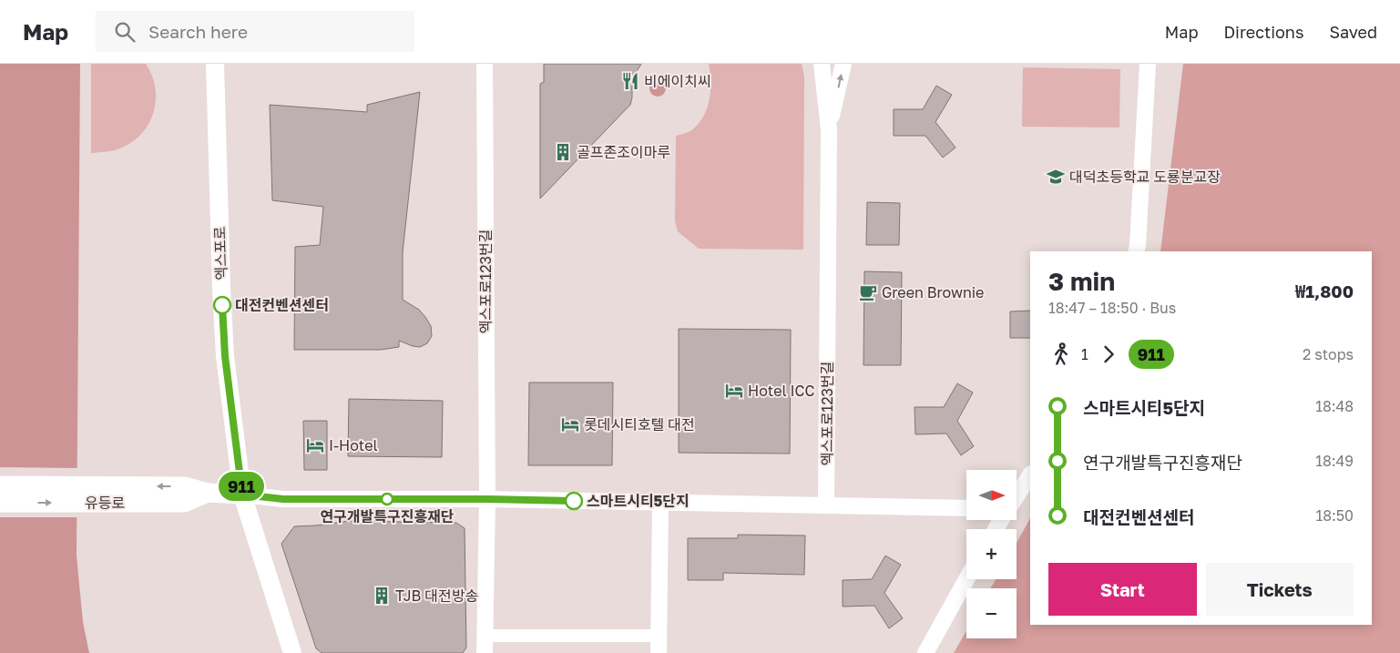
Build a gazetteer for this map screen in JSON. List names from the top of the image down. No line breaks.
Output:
{"streets":{"main road":["엑스포로","유등로"],"street":["엑스포로123번길"]},"crossings":[["엑스포로","유등로"]],"places":{"restaurant":["비에이치씨"],"building":["골프존조이마루","TJB 대전방송"],"school or university":["대덕초등학교 도룡분교장"],"cafe":["Green Brownie"],"other":["대전컨벤션센터","연구개발특구진흥재단","스마트시티5단지"],"hotel":["Hotel ICC","롯데시티호텔 대전","I-Hotel"]},"lines":["bus line 911"],"north":"right","page":{"header":"Map","search":"Search here","nav":["Map","Directions","Saved"],"on_map":"911","heading":["3 min","18:47 – 18:50 · Bus","₩1,800"],"legs":["1","911","2 stops"],"list":[{"name":"스마트시티5단지","value":"18:48"},{"name":"연구개발특구진흥재단","value":"18:49"},{"name":"대전컨벤션센터","value":"18:50"}],"map_buttons":["+","−"],"buttons":["Start","Tickets"]}}
